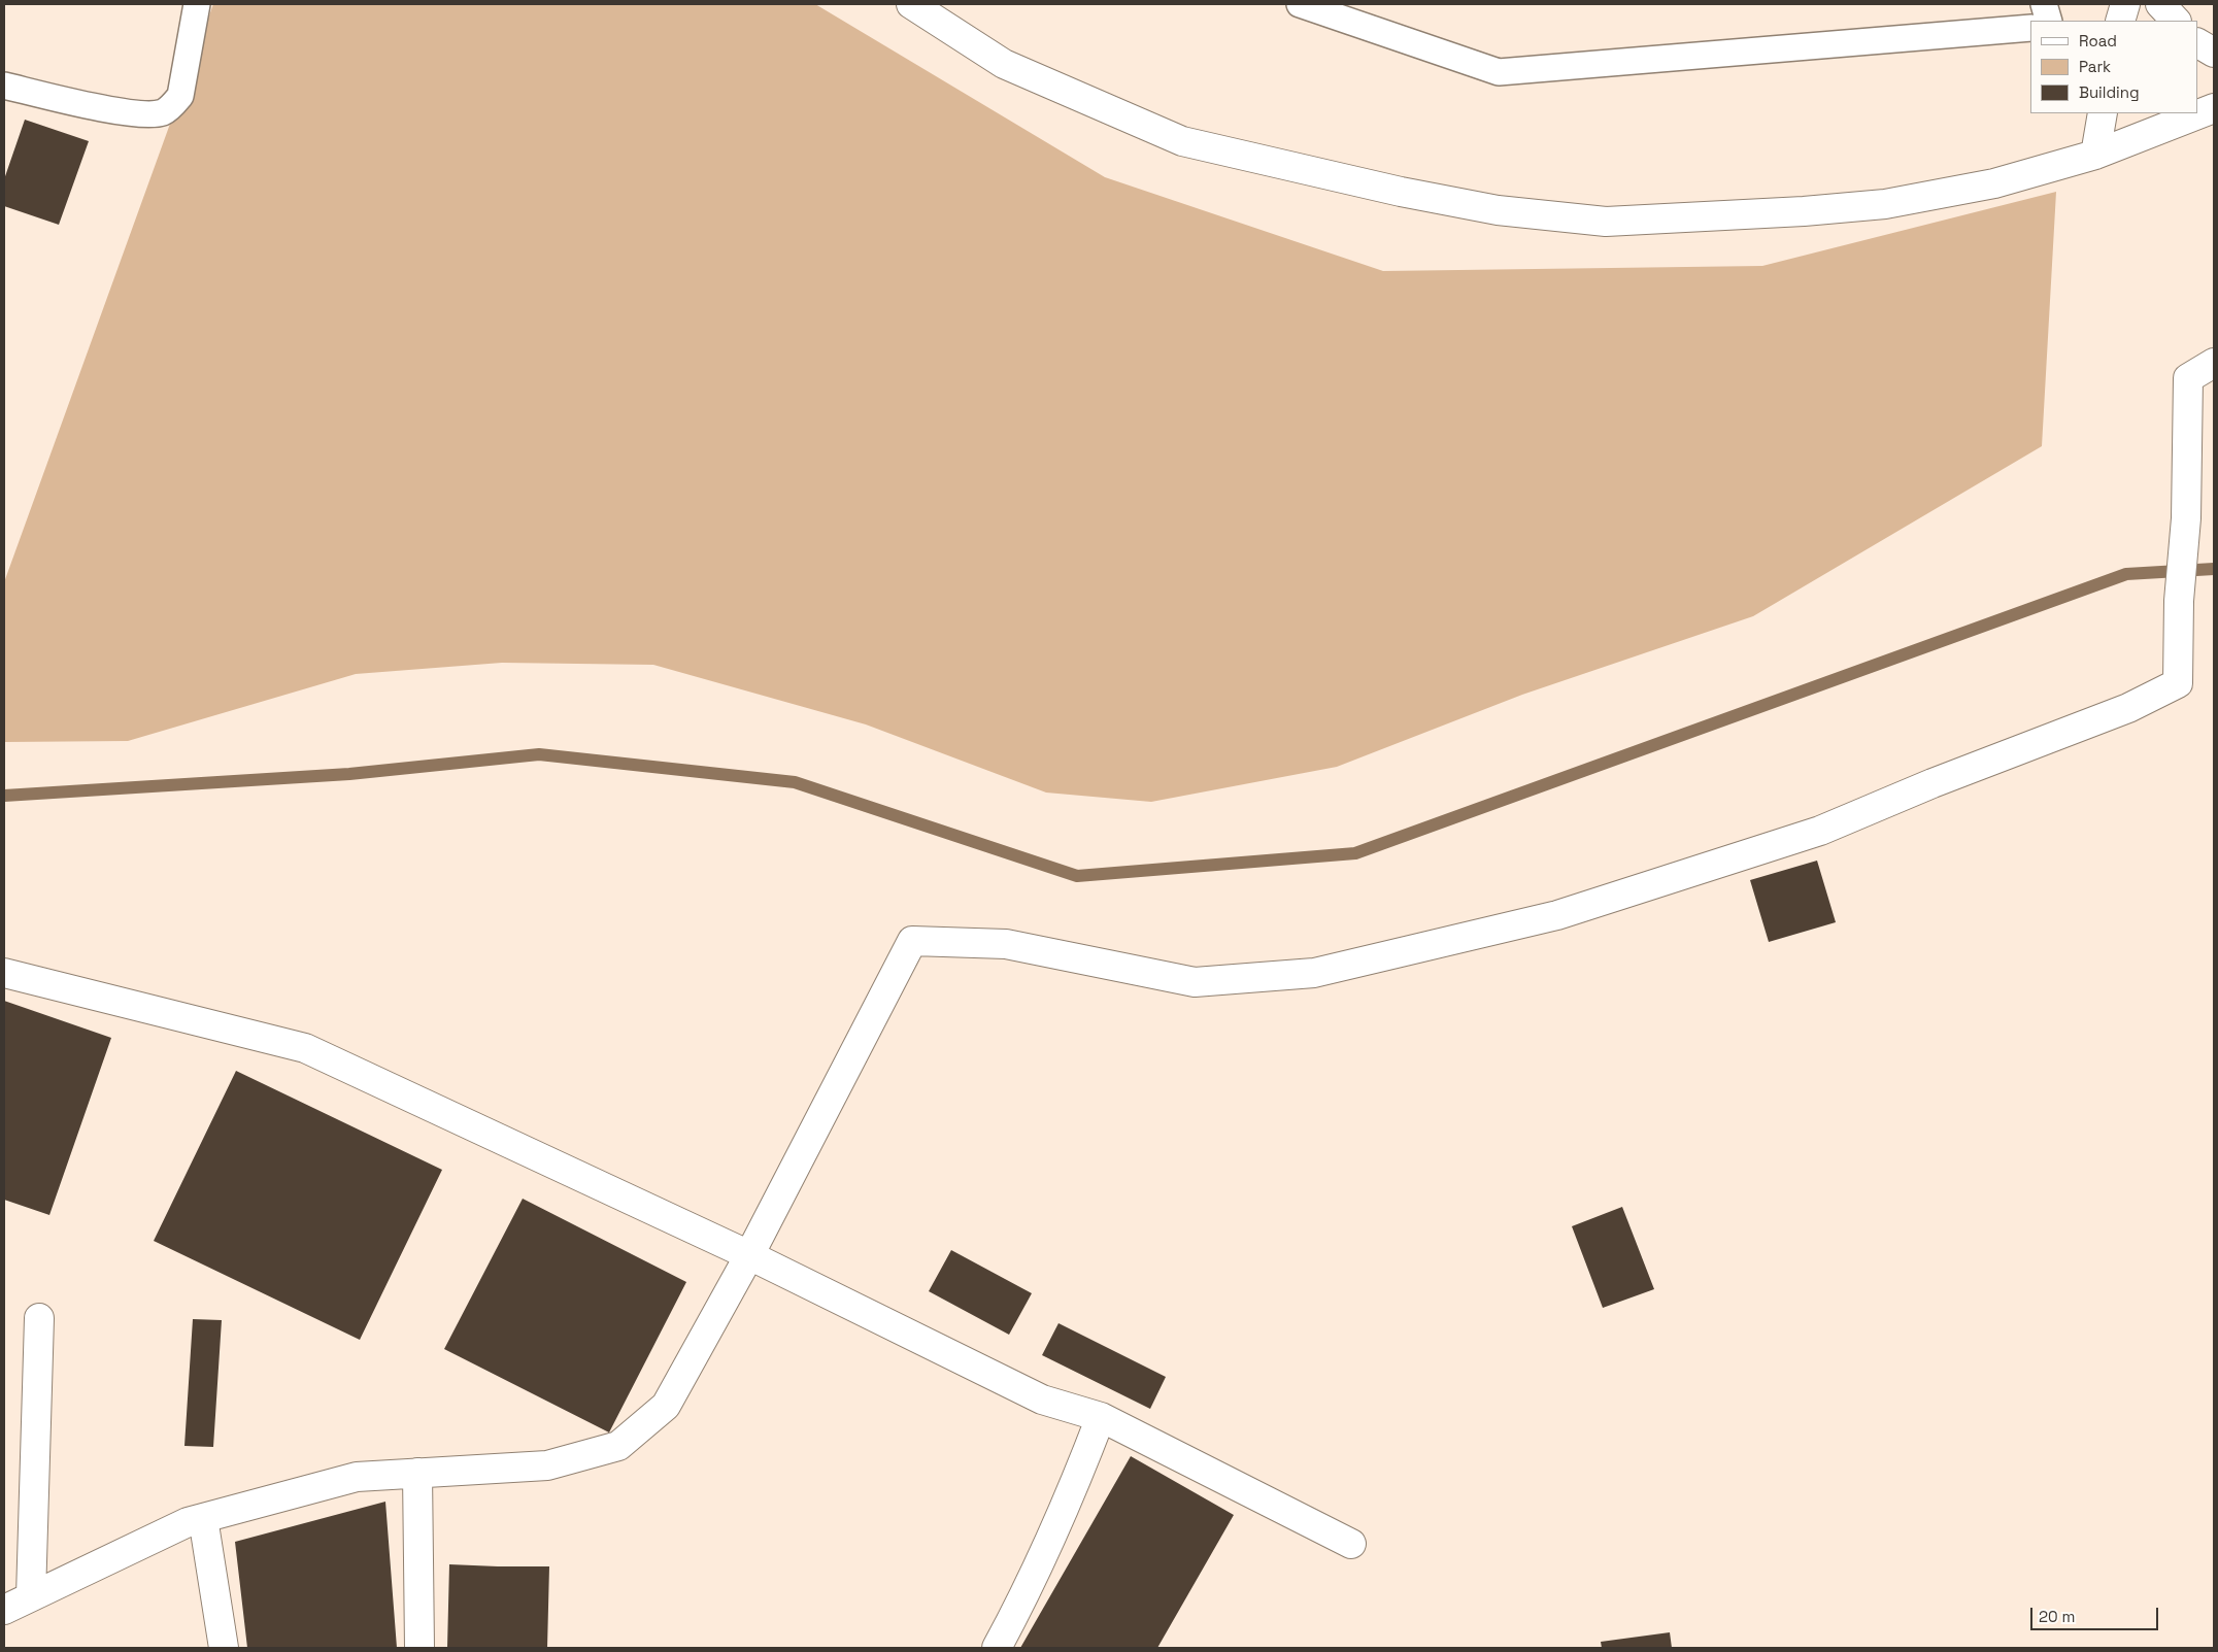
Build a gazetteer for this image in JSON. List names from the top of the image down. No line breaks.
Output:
{"legend":["Road","Park","Building"],"scale_bar":"20 m"}
